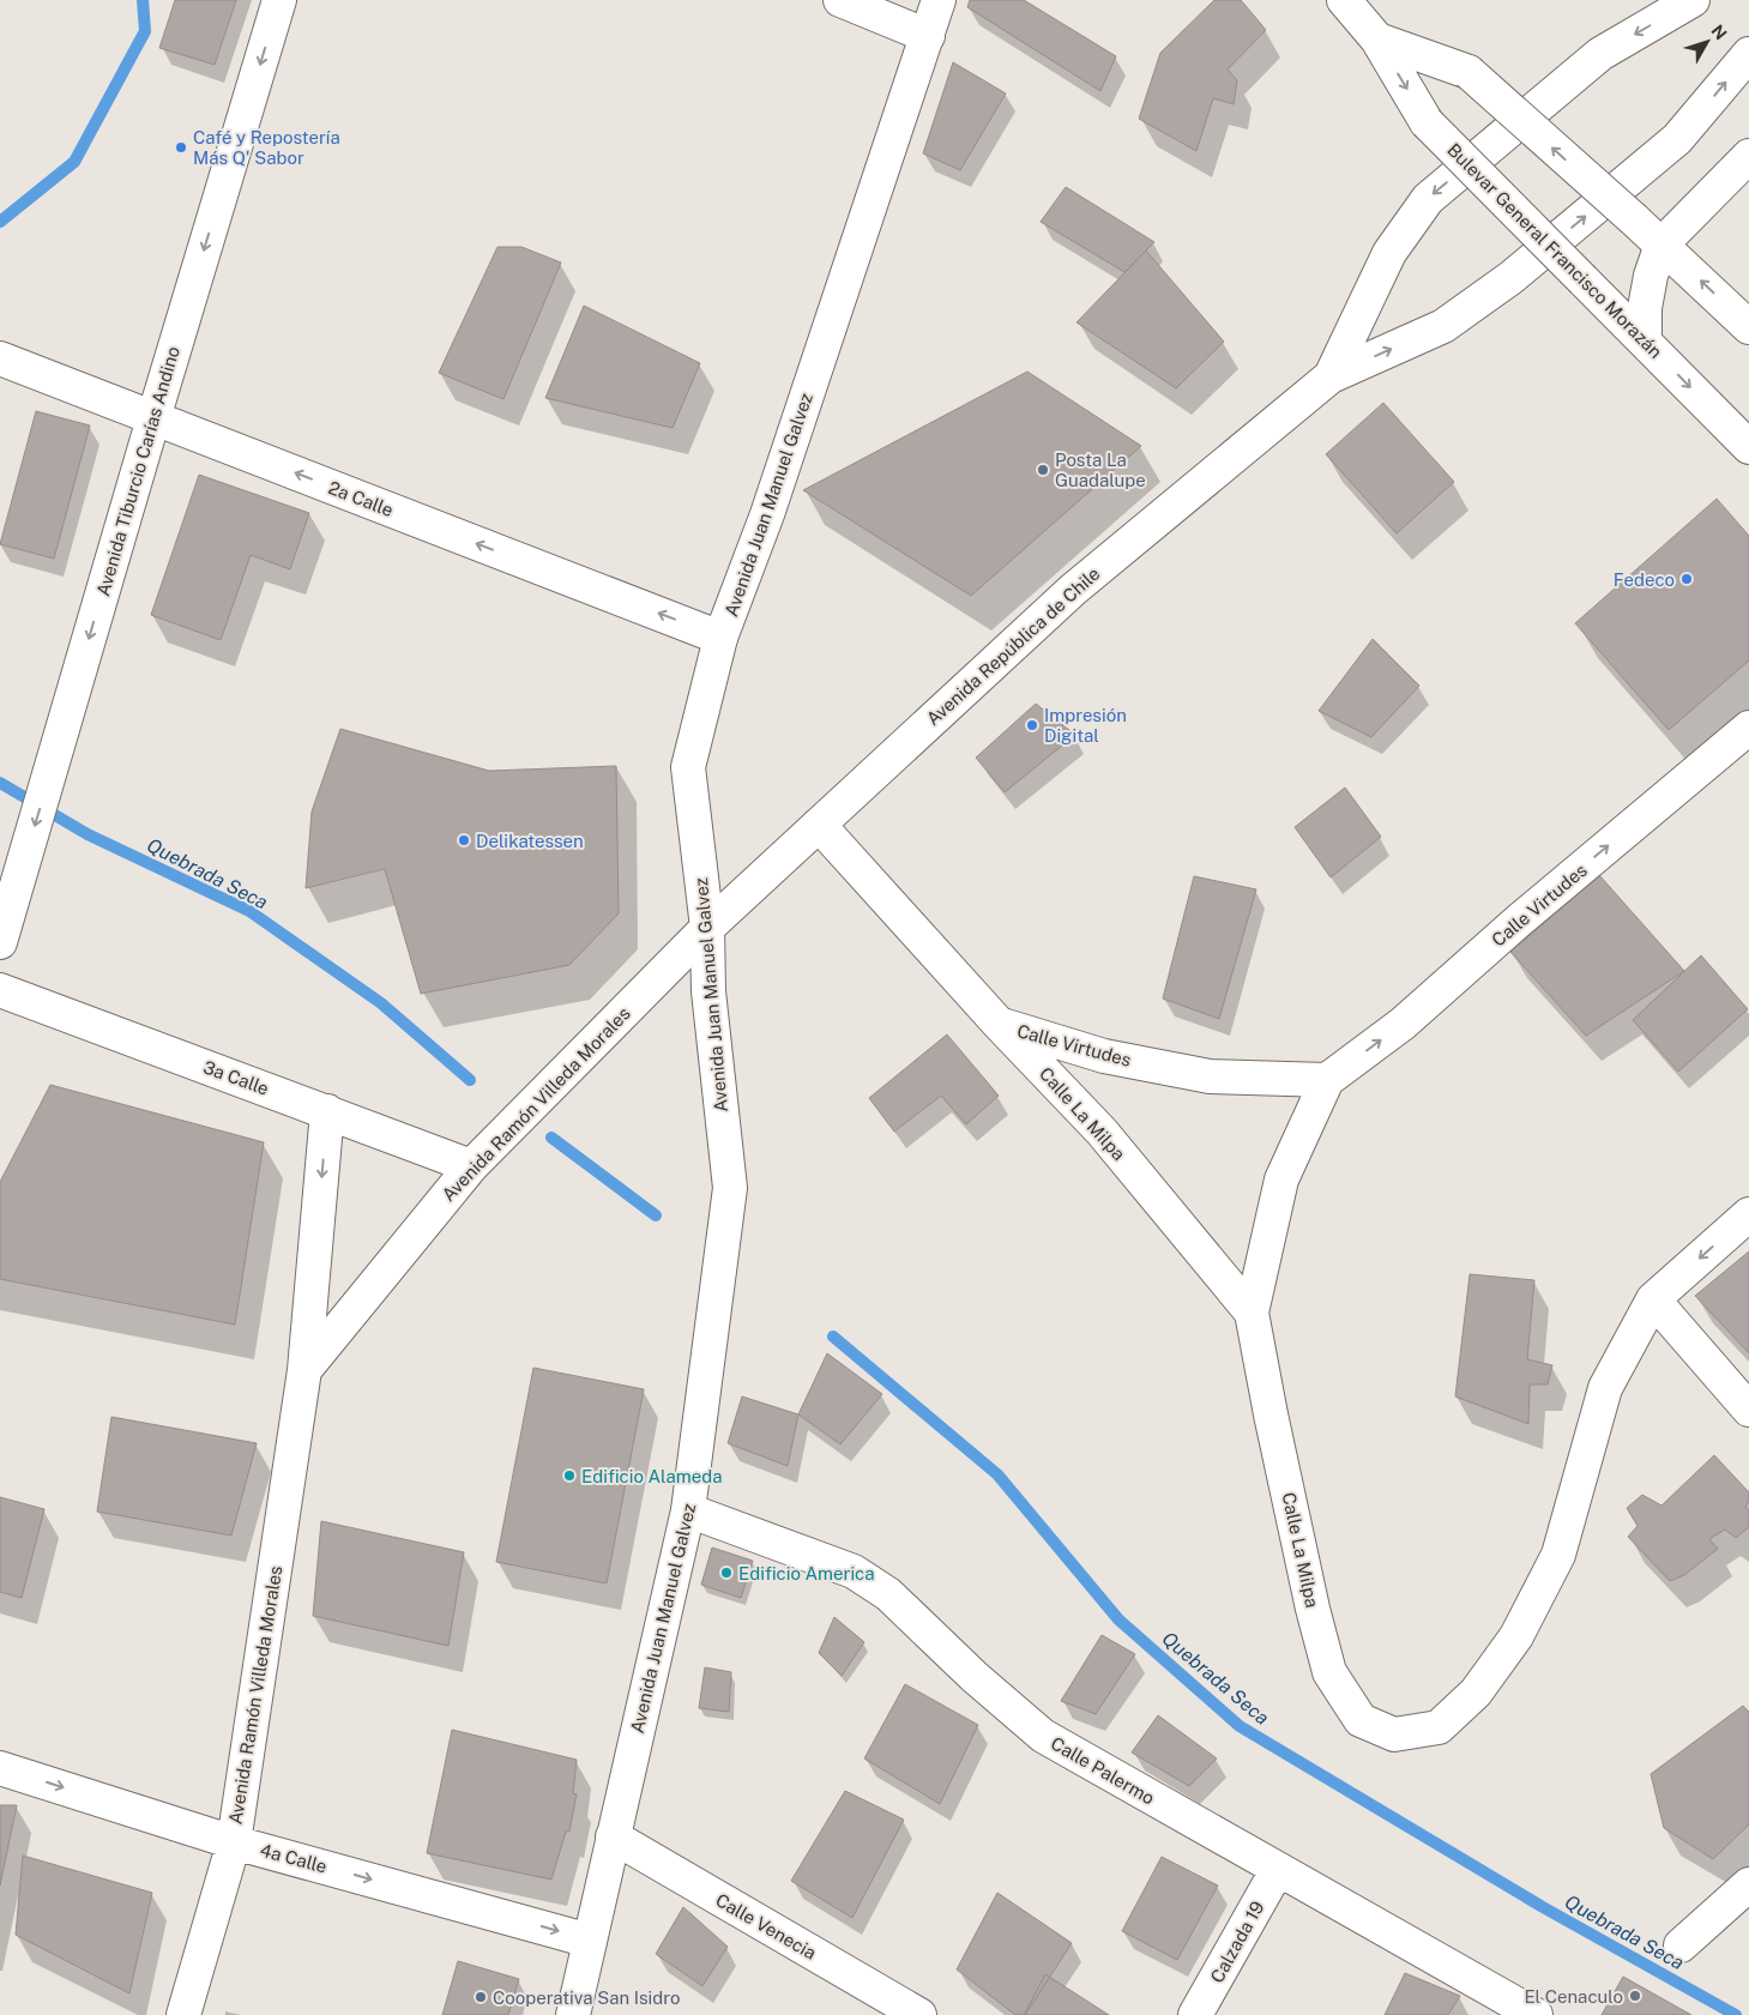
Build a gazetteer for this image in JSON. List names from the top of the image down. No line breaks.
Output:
{"streets":{"street":["Bulevar General Francisco Morazán","Avenida Tiburcio Carías Andino","2a Calle","Avenida Juan Manuel Galvez","Avenida República de Chile","Calle Virtudes","3a Calle","Avenida Ramón Villeda Morales","Calle La Milpa","Calle Palermo","4a Calle","Calle Venecia","Calzada 19"]},"crossings":[["Avenida Tiburcio Carías Andino","2a Calle"],["2a Calle","Avenida Juan Manuel Galvez"],["Avenida Juan Manuel Galvez","Avenida República de Chile"],["Avenida Juan Manuel Galvez","Avenida Ramón Villeda Morales"],["Avenida Juan Manuel Galvez","Calle Palermo"],["Avenida Juan Manuel Galvez","4a Calle"],["Avenida Juan Manuel Galvez","Calle Venecia"],["Avenida República de Chile","Avenida Ramón Villeda Morales"],["Avenida República de Chile","Calle La Milpa"],["Calle Virtudes","Calle La Milpa"],["3a Calle","Avenida Ramón Villeda Morales"],["Avenida Ramón Villeda Morales","4a Calle"],["Calle Palermo","Calzada 19"]],"one_way":["Avenida Tiburcio Carías Andino","2a Calle","Calle Virtudes","4a Calle"],"water":["Quebrada Seca"],"places":["Café y Repostería Más Q' Sabor","Posta La Guadalupe","Fedeco","Impresión Digital","Delikatessen","Edificio Alameda","Edificio America","El Cenaculo","Cooperativa San Isidro"],"north":"top right"}
